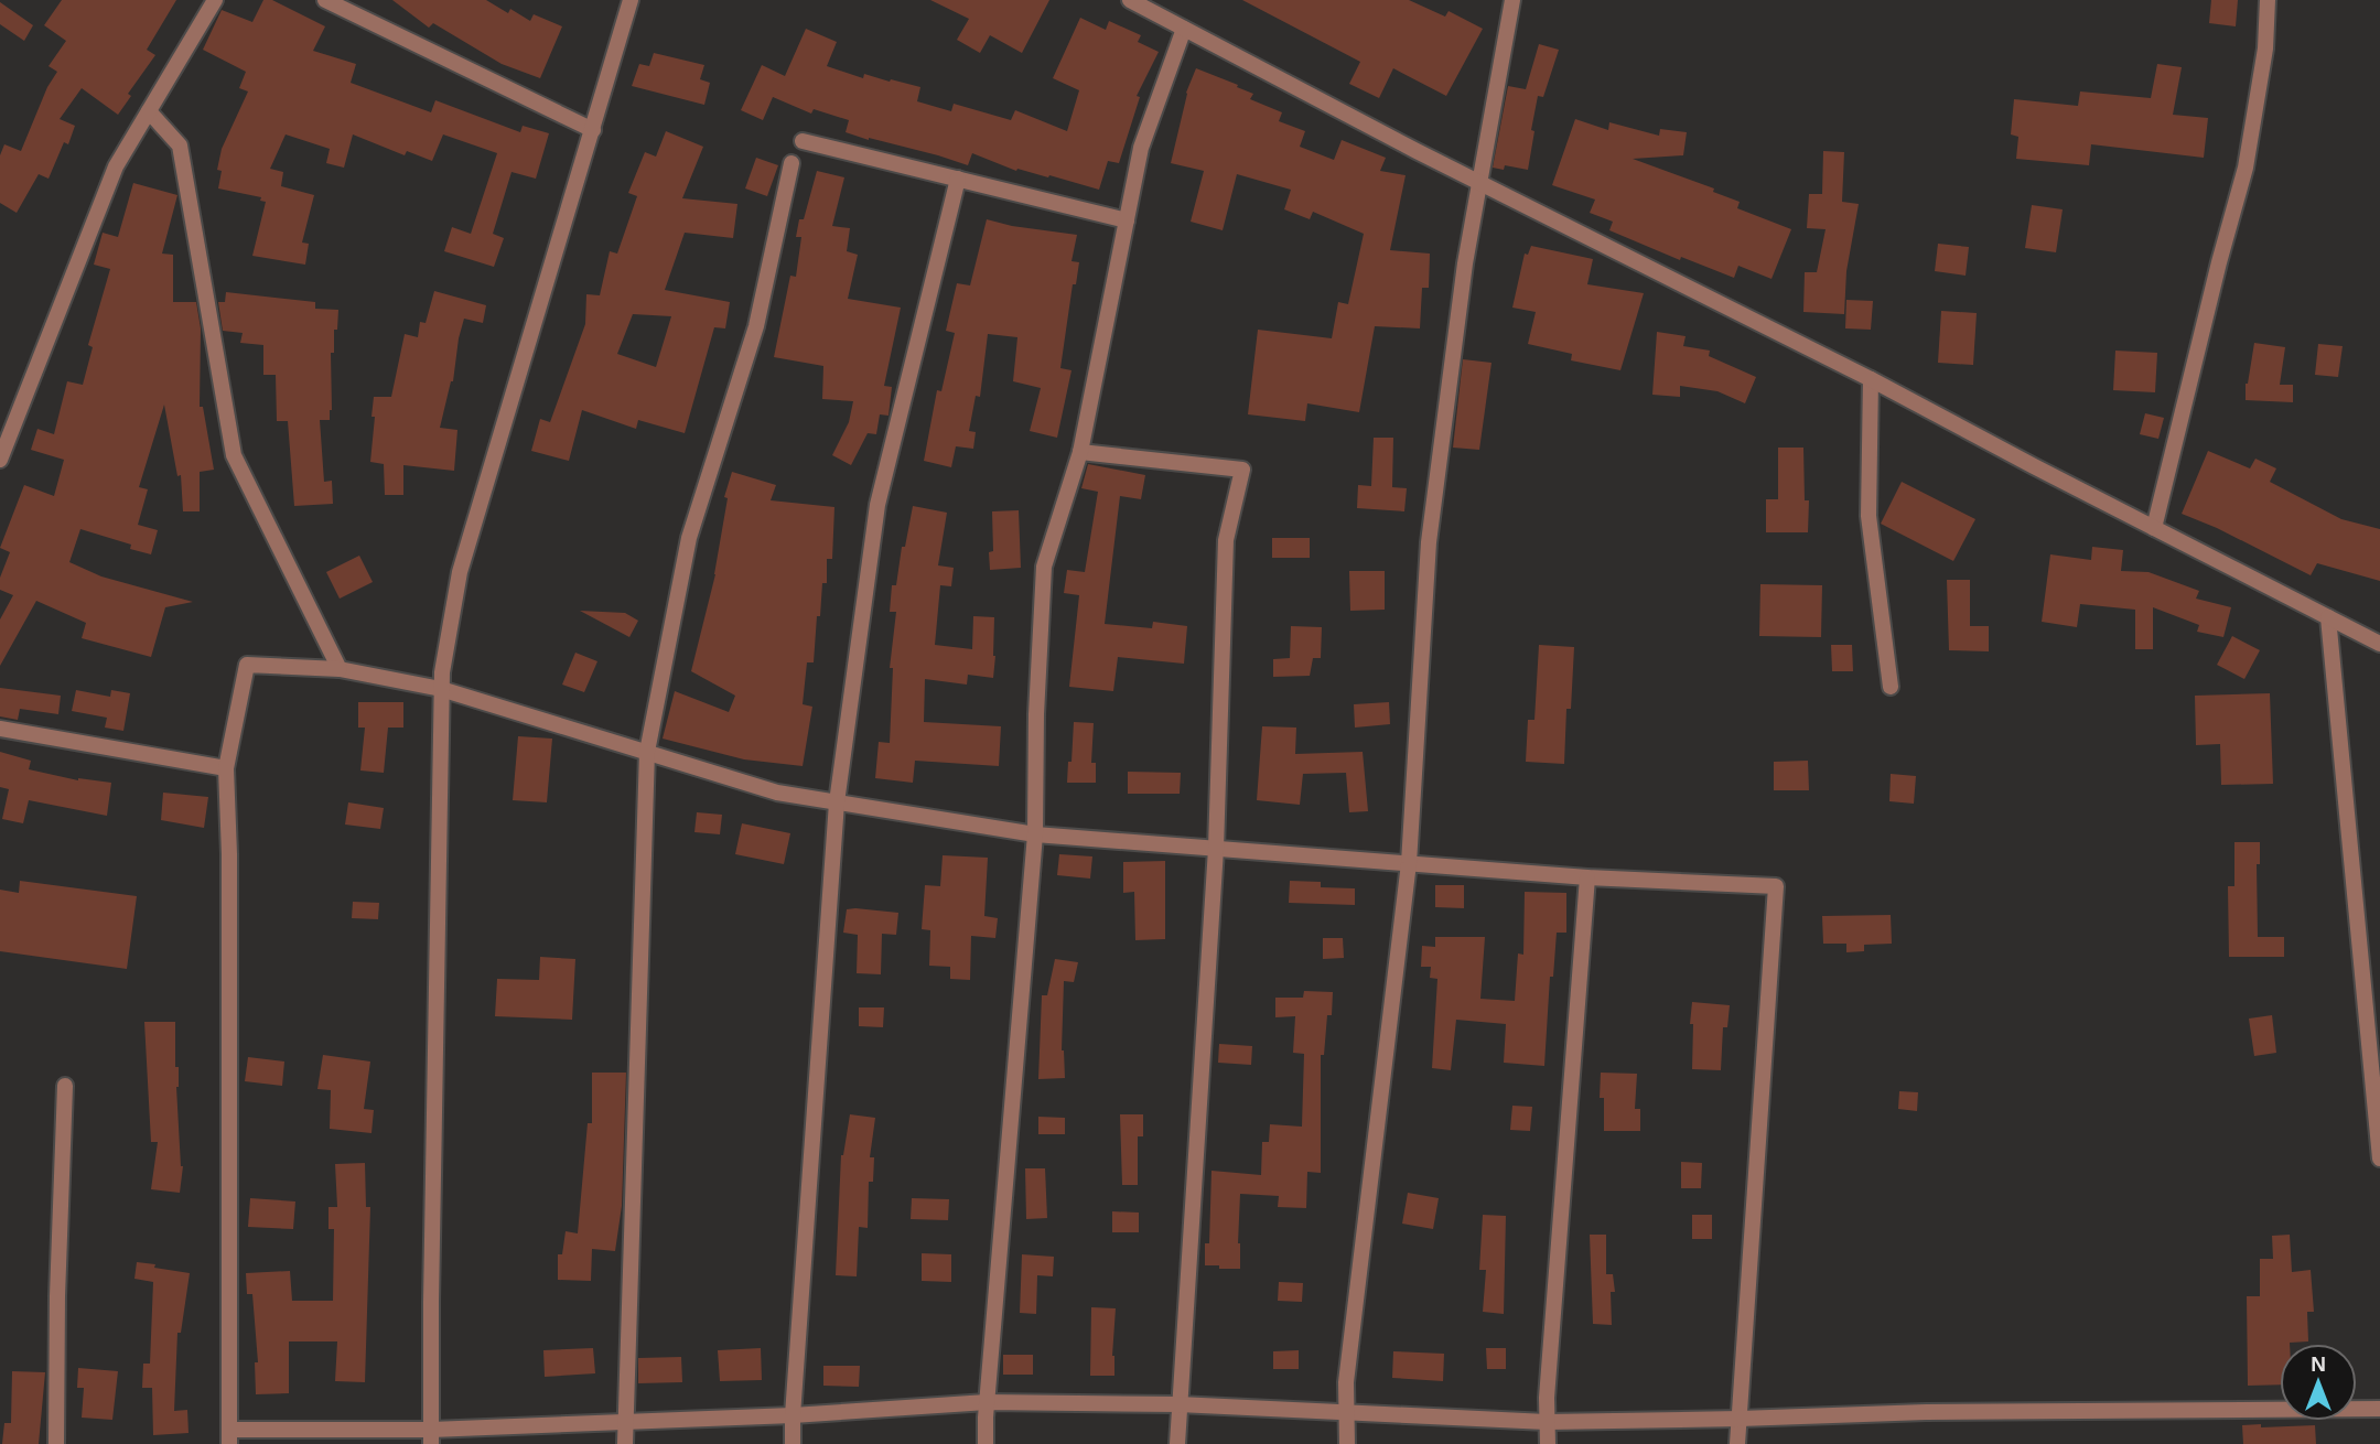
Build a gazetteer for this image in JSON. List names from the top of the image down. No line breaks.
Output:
{"north":"top"}
